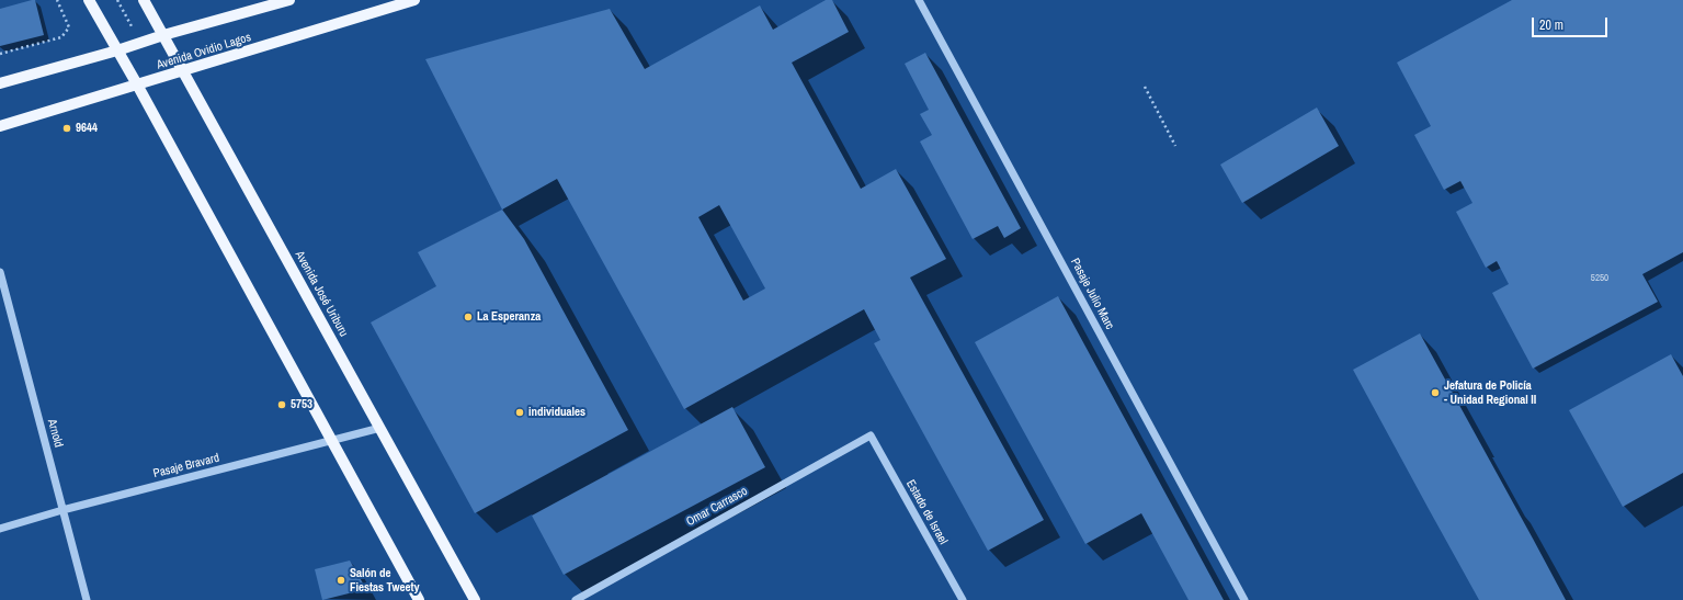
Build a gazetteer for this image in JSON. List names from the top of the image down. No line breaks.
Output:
{"streets":{"main road":["Avenida Ovidio Lagos","Avenida José Uriburu"],"street":["Pasaje Julio Marc","Arnold","Pasaje Bravard","Omar Carrasco","Estado de Israel"]},"crossings":[["Avenida Ovidio Lagos","Avenida José Uriburu"],["Avenida José Uriburu","Pasaje Bravard"],["Arnold","Pasaje Bravard"],["Omar Carrasco","Estado de Israel"]],"places":["9644","La Esperanza","Jefatura de Policía - Unidad Regional II","5753","individuales","Salón de Fiestas Tweety"],"house_numbers":["5250"],"scale_bar":"20 m"}
